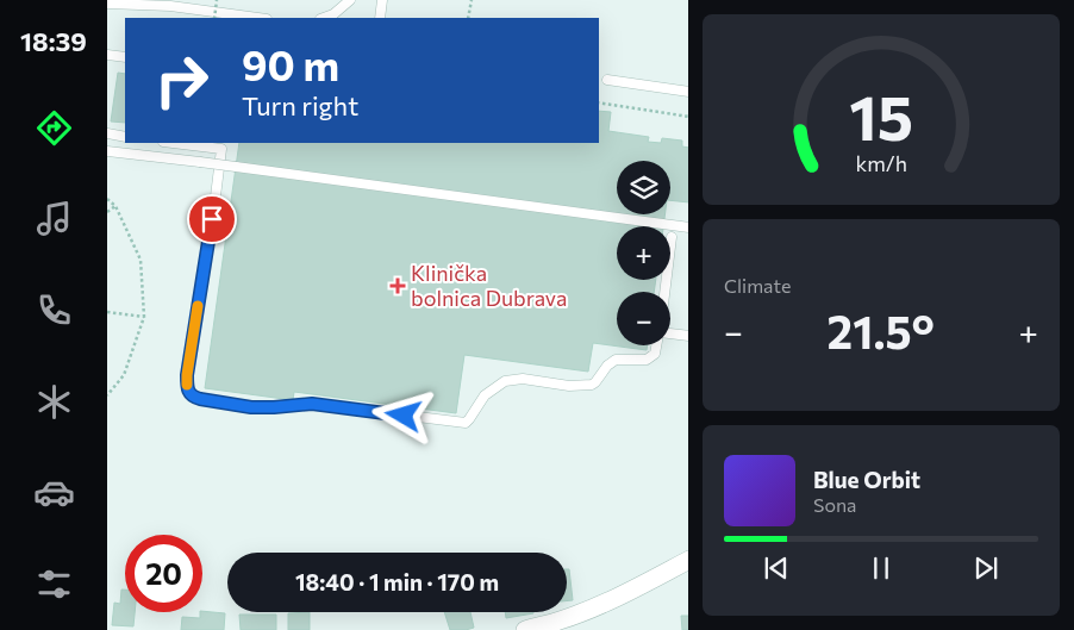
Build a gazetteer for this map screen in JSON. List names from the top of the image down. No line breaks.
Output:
{"places":{"health":["Klinička bolnica Dubrava"]},"page":{"tabs":"18:39","turn":["90 m","Turn right"],"map_buttons":["+","−"],"tile":"Climate","heat":["−","21.5°","+"],"song":["Blue Orbit","Sona"],"limit":"20","trip":"18:40 · 1 min · 170 m","gauge":["15","km/h"]}}
